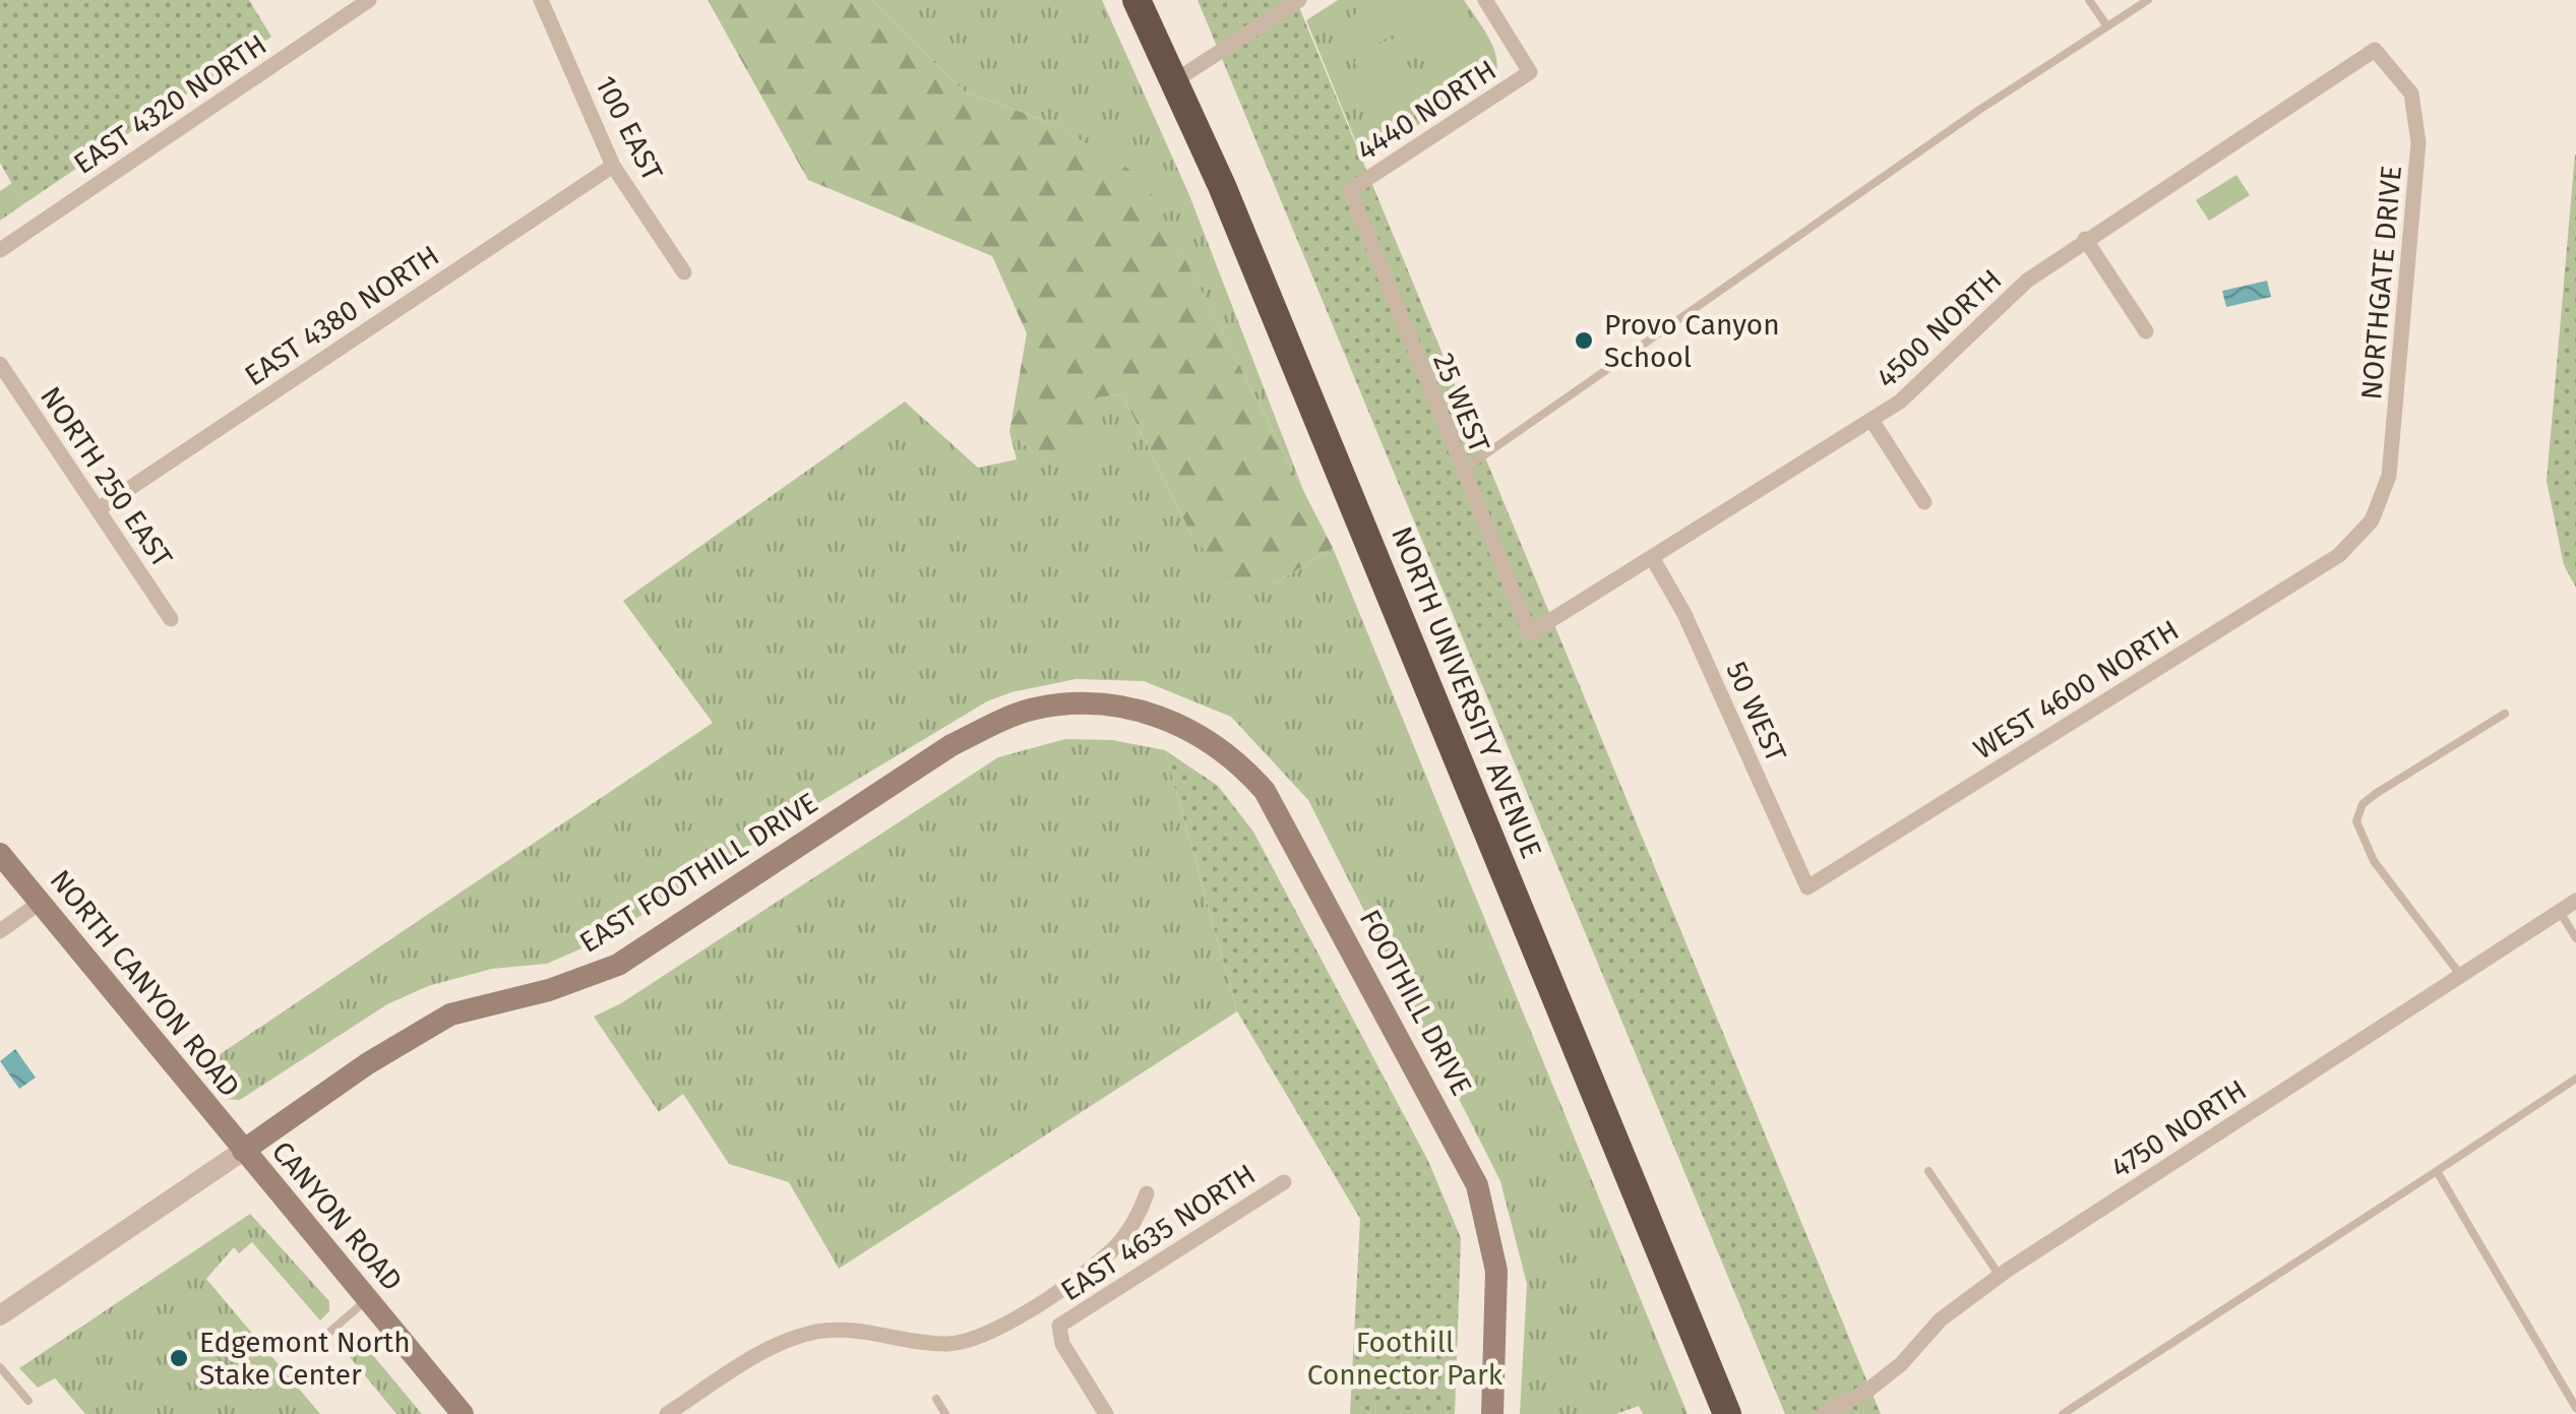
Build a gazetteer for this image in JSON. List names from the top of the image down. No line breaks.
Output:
{"streets":{"highway":["NORTH UNIVERSITY AVENUE"],"main road":["EAST FOOTHILL DRIVE","NORTH CANYON ROAD","FOOTHILL DRIVE","CANYON ROAD"],"street":["EAST 4320 NORTH","4440 NORTH","100 EAST","NORTHGATE DRIVE","EAST 4380 NORTH","4500 NORTH","25 WEST","NORTH 250 EAST","WEST 4600 NORTH","50 WEST","4750 NORTH","EAST 4635 NORTH"]},"crossings":[["4440 NORTH","25 WEST"],["100 EAST","EAST 4380 NORTH"],["NORTHGATE DRIVE","4500 NORTH"],["NORTHGATE DRIVE","WEST 4600 NORTH"],["EAST 4380 NORTH","NORTH 250 EAST"],["4500 NORTH","25 WEST"],["4500 NORTH","50 WEST"],["WEST 4600 NORTH","50 WEST"],["EAST FOOTHILL DRIVE","NORTH CANYON ROAD"],["EAST FOOTHILL DRIVE","FOOTHILL DRIVE"],["EAST FOOTHILL DRIVE","CANYON ROAD"],["NORTH CANYON ROAD","CANYON ROAD"]],"parks":["Foothill Connector Park"],"places":["Provo Canyon School","Edgemont North Stake Center"]}
